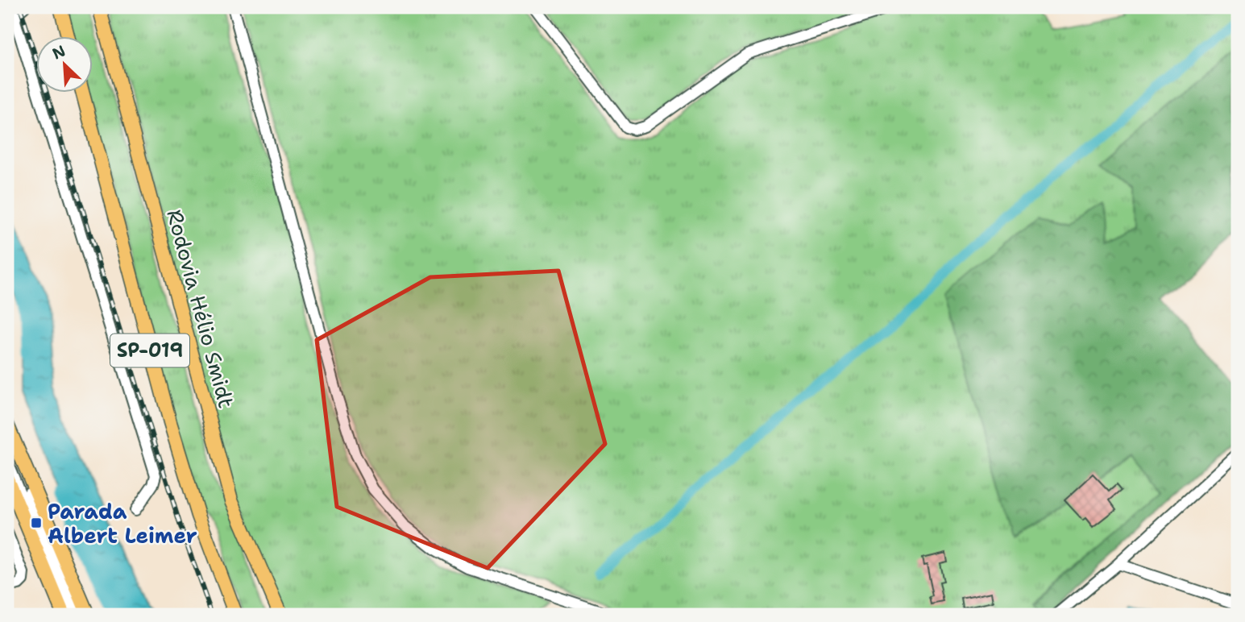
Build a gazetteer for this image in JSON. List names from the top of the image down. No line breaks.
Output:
{"streets":{"main road":["Rodovia Hélio Smidt","SP-019"]},"places":{"transit":["Parada Albert Leimer"]},"north":"top left"}
